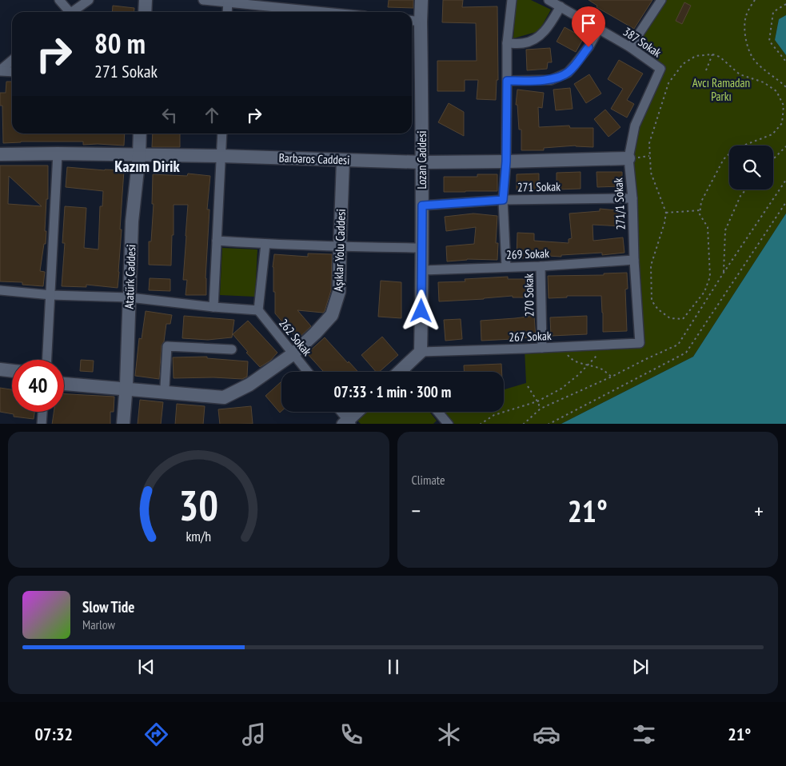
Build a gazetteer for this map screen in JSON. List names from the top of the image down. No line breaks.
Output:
{"streets":{"street":["387 Sokak","Barbaros Caddesi","Lozan Caddesi","271 Sokak","271/1 Sokak","Aşıklar Yolu Caddesi","269 Sokak","Atatürk Caddesi","270 Sokak","267 Sokak","262 Sokak"]},"crossings":[["387 Sokak","271/1 Sokak"],["Barbaros Caddesi","Lozan Caddesi"],["Barbaros Caddesi","271/1 Sokak"],["Barbaros Caddesi","Aşıklar Yolu Caddesi"],["Barbaros Caddesi","Atatürk Caddesi"],["Lozan Caddesi","271 Sokak"],["Lozan Caddesi","269 Sokak"],["Lozan Caddesi","267 Sokak"],["271 Sokak","271/1 Sokak"],["271/1 Sokak","269 Sokak"],["271/1 Sokak","267 Sokak"],["Aşıklar Yolu Caddesi","Atatürk Caddesi"],["Aşıklar Yolu Caddesi","262 Sokak"],["269 Sokak","270 Sokak"],["270 Sokak","267 Sokak"]],"districts":["Kazım Dirik"],"parks":["Avcı Ramadan Parkı"],"page":{"turn":["80 m","271 Sokak"],"limit":"40","trip":"07:33 · 1 min · 300 m","tile":"Climate","heat":["−","21°","+"],"song":["Slow Tide","Marlow"],"tabs":["07:32","21°"],"gauge":["30","km/h"]}}
